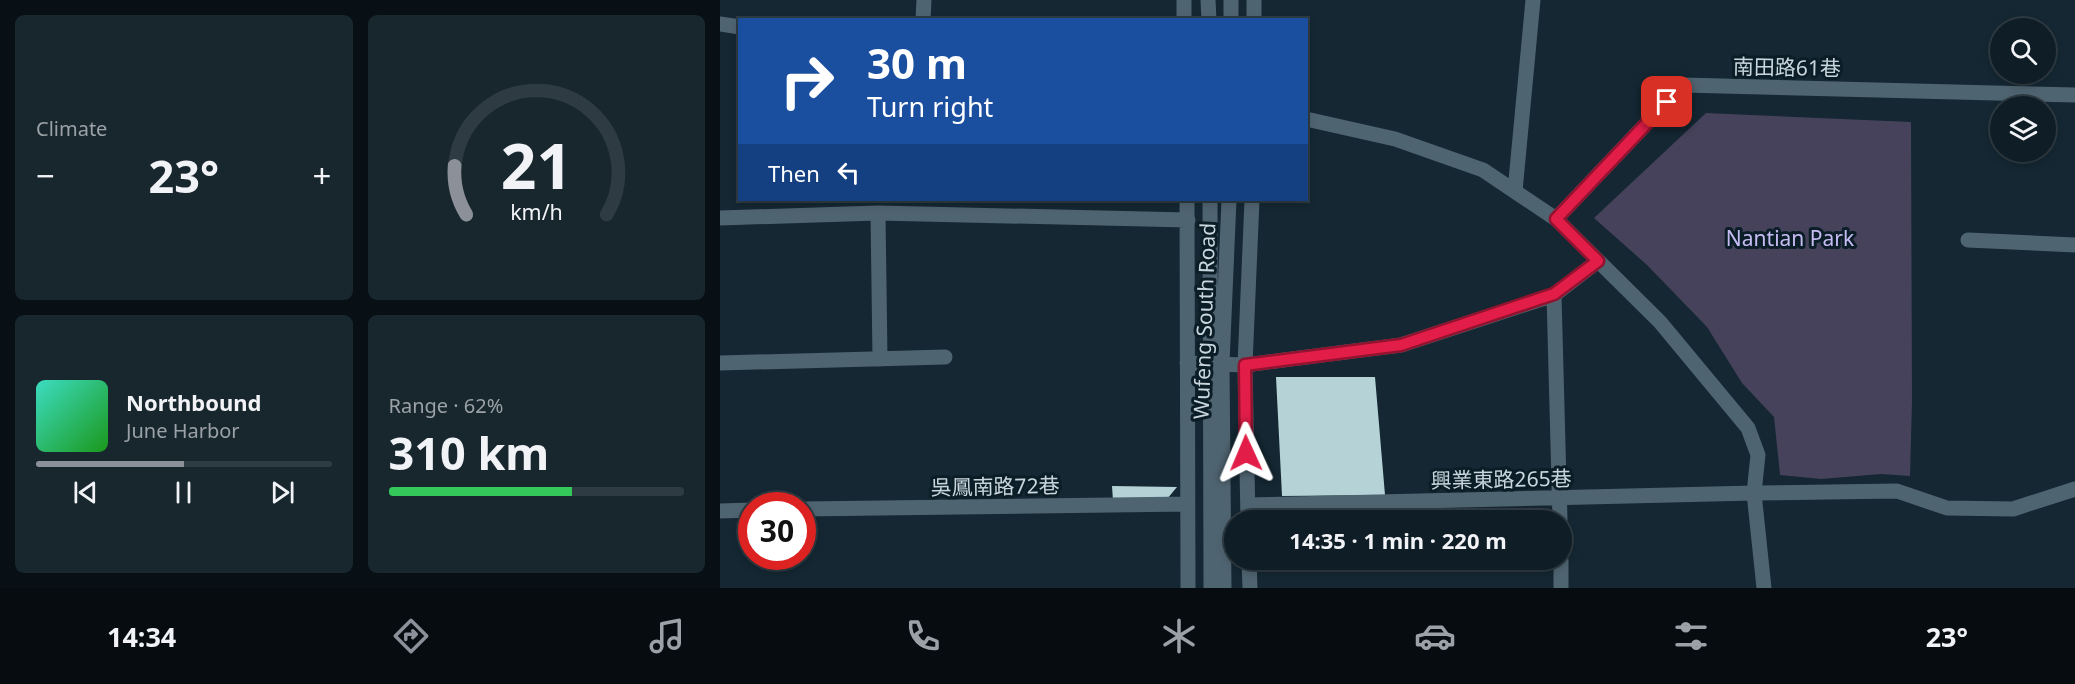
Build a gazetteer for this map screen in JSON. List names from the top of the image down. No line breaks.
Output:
{"streets":{"street":["南田路61巷","Wufeng South Road","興業東路265巷","吳鳳南路72巷"]},"crossings":[["Wufeng South Road","吳鳳南路72巷"]],"parks":["Nantian Park"],"page":{"tile":["Climate",["Range · 62%","310 km"]],"turn":["30 m","Turn right"],"then":"Then","heat":["−","23°","+"],"song":["Northbound","June Harbor"],"limit":"30","trip":"14:35 · 1 min · 220 m","tabs":["14:34","23°"],"gauge":["21","km/h"]}}
